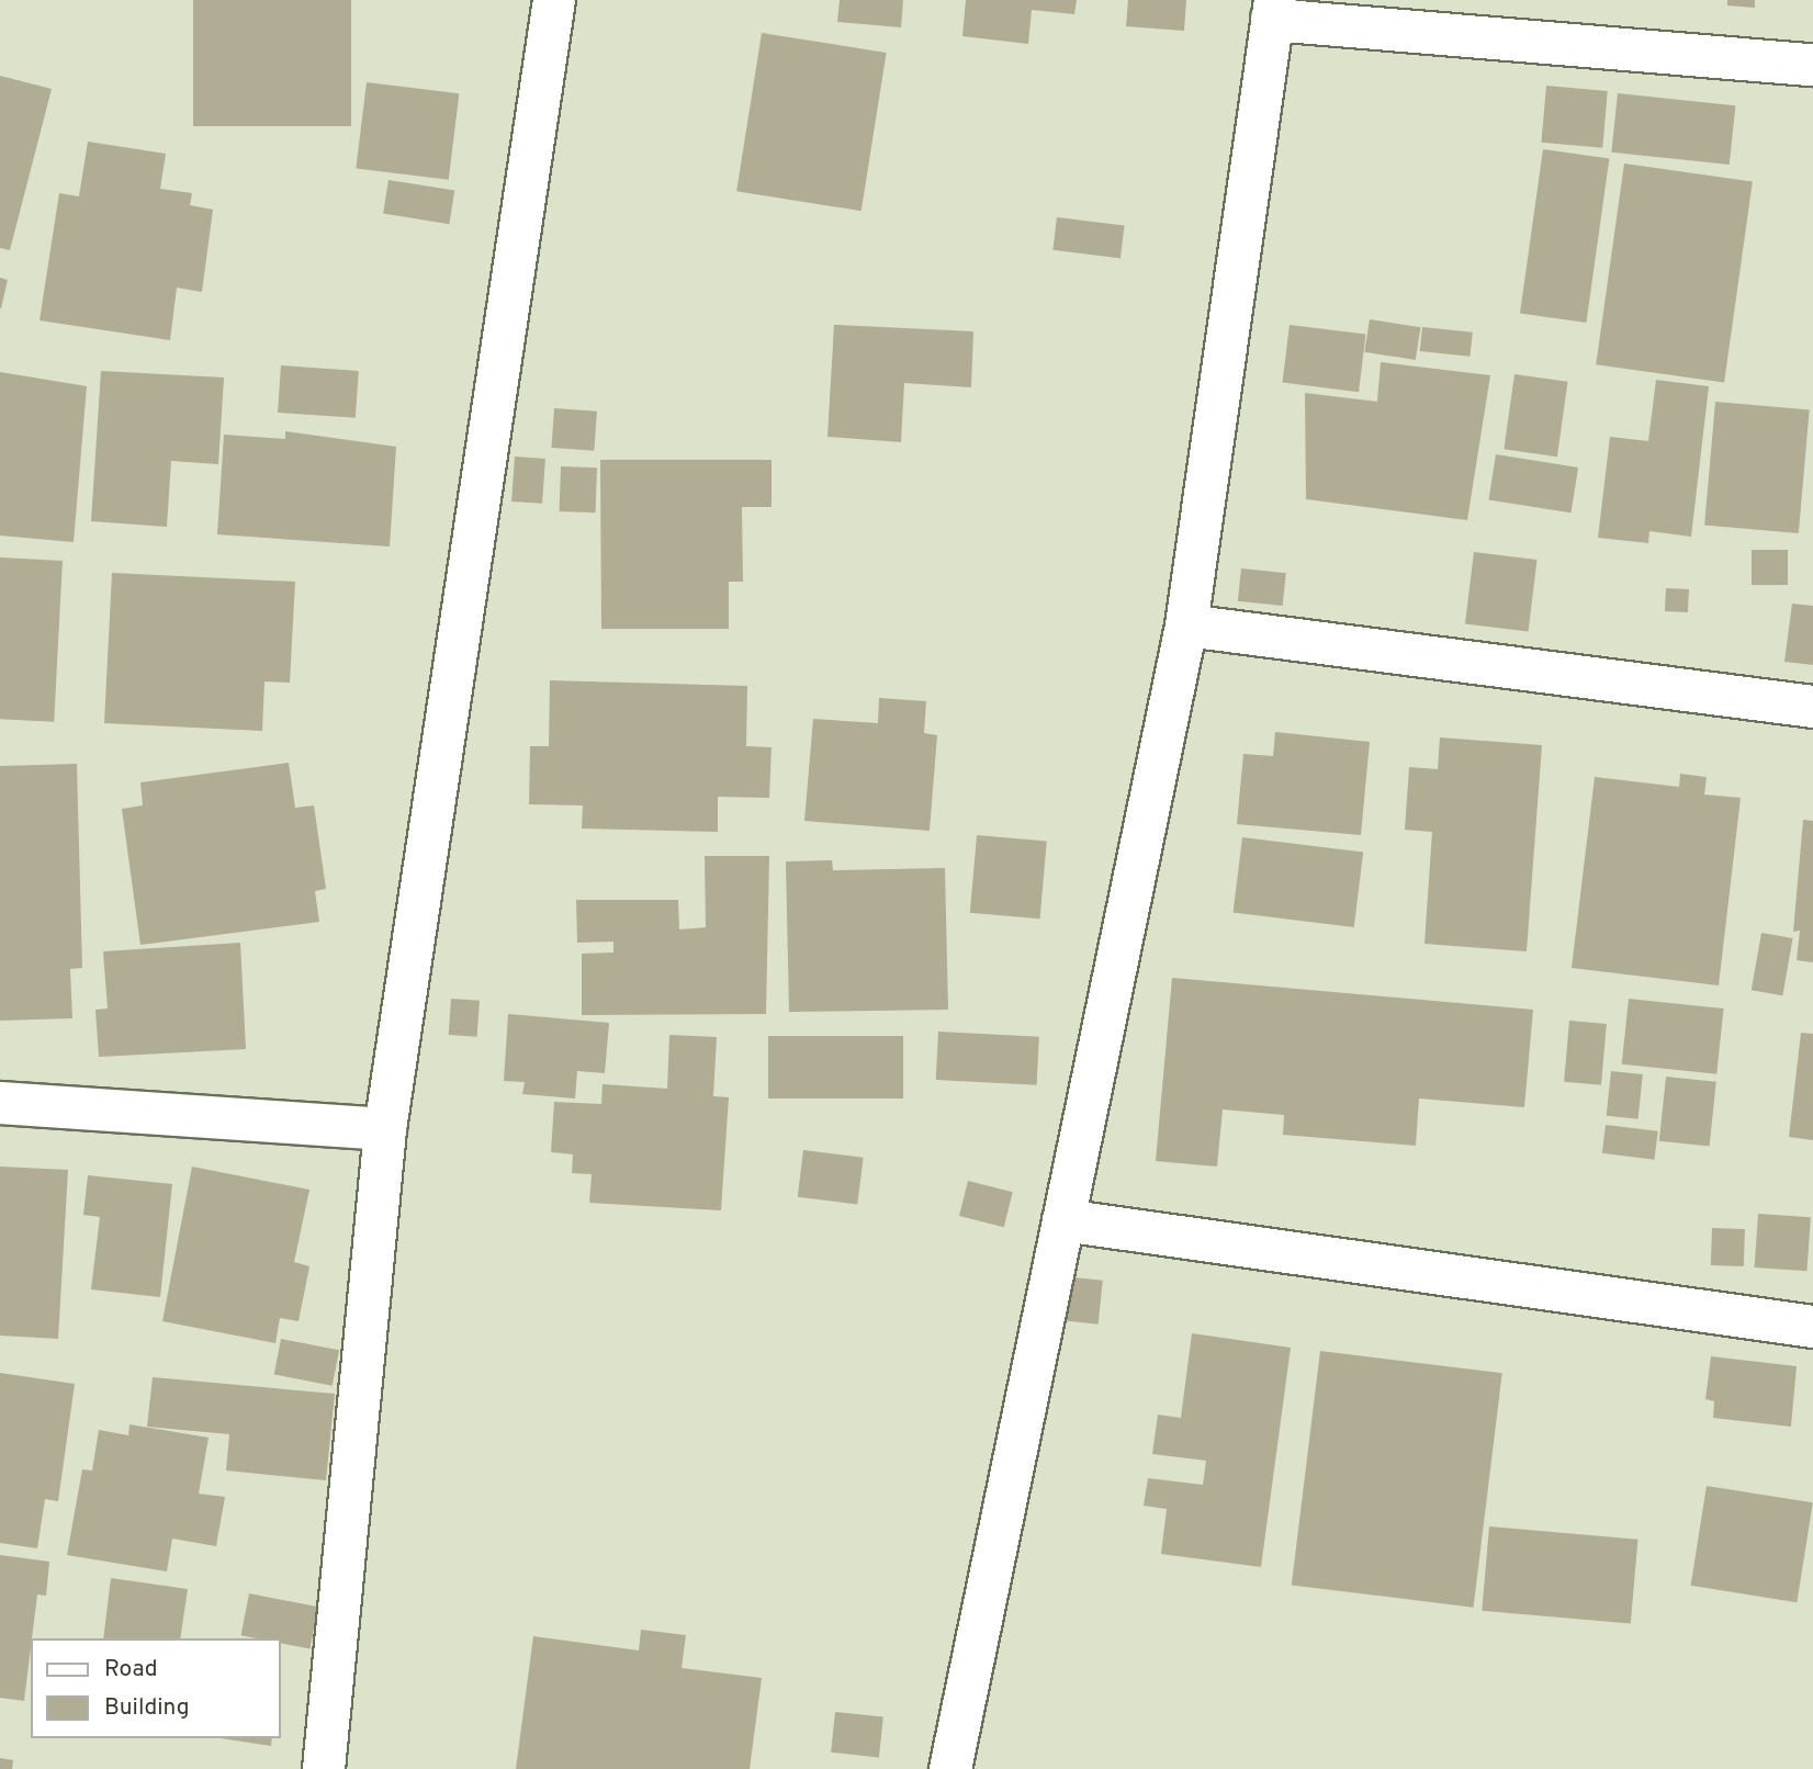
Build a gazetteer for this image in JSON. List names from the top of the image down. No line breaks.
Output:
{"legend":["Road","Building"]}
